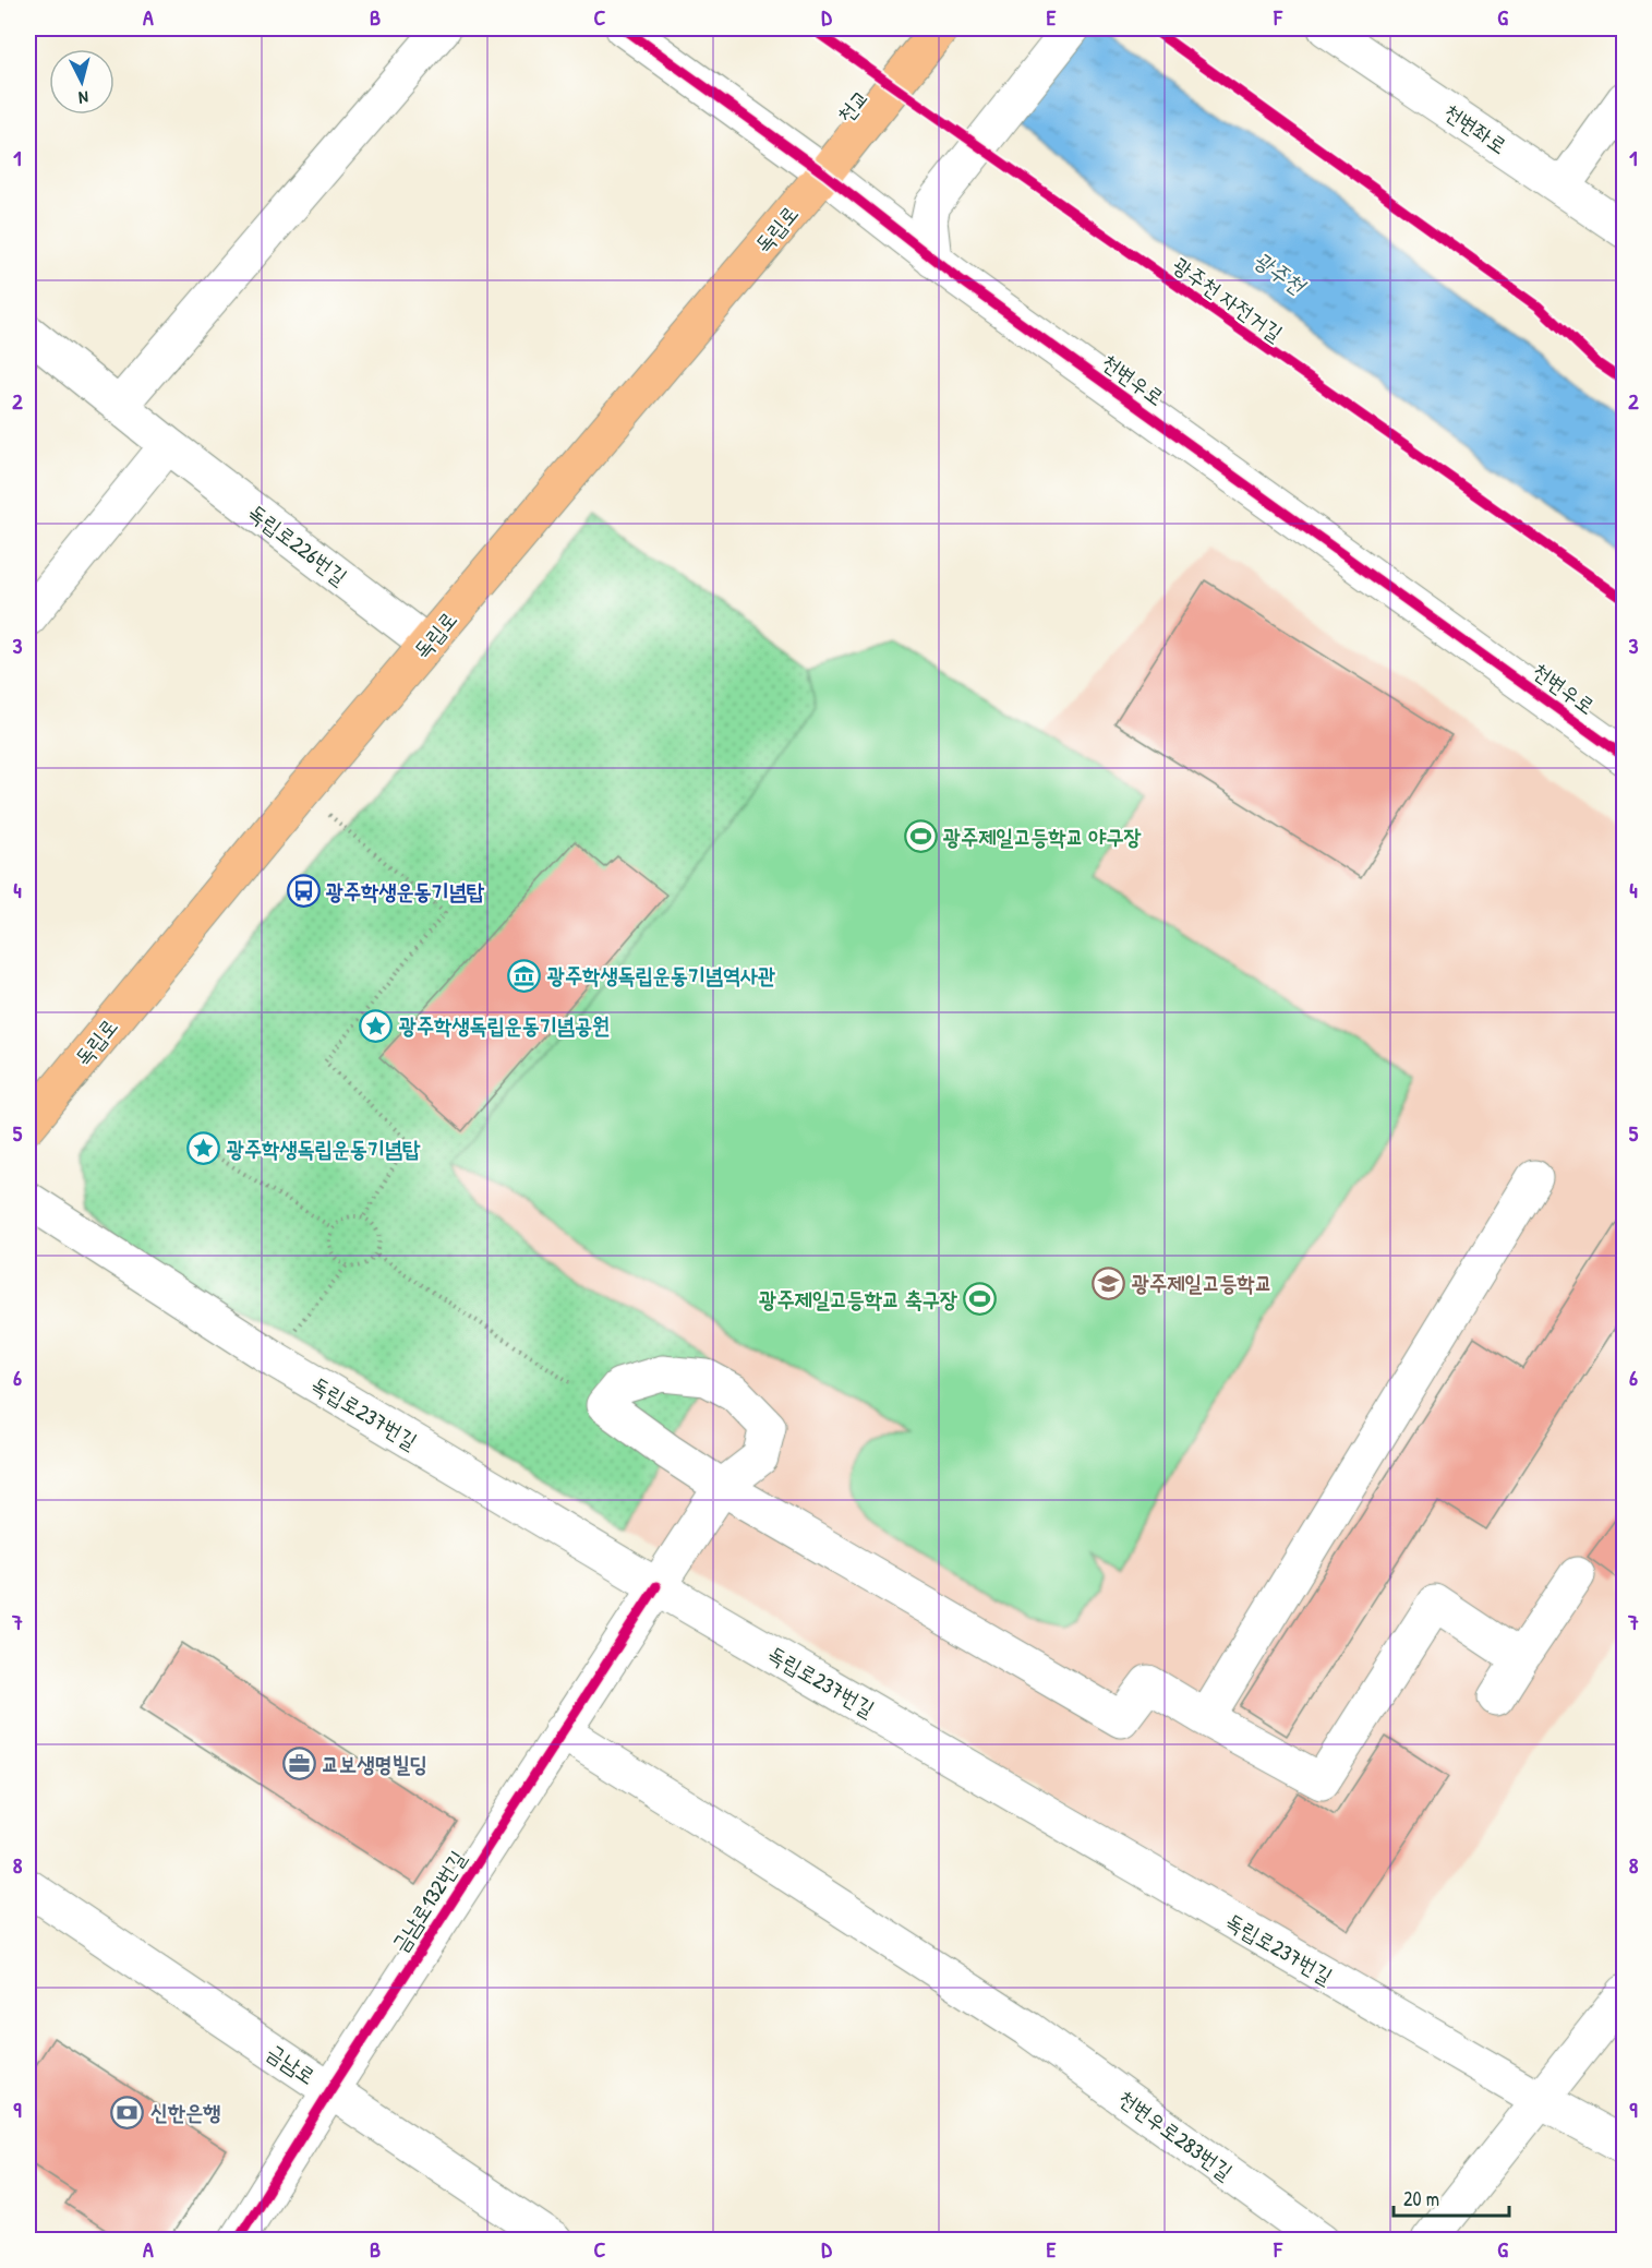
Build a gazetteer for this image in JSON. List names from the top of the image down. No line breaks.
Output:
{"streets":{"main road":["천교","독립로"],"street":["천변좌로","천변우로","독립로226번길","독립로237번길","금남로132번길","금남로","천변우로283번길"],"cycle path":["광주천 자전거길"]},"crossings":[["천교","독립로"],["천교","천변우로"],["독립로","천변우로"],["독립로","독립로226번길"],["독립로237번길","금남로132번길"],["금남로132번길","금남로"],["금남로132번길","천변우로283번길"]],"water":["광주천"],"places":{"sports":["광주제일고등학교 야구장","광주제일고등학교 축구장"],"bus stop":["광주학생운동기념탑"],"museum":["광주학생독립운동기념역사관"],"place":["광주학생독립운동기념공원","광주학생독립운동기념탑"],"school or university":["광주제일고등학교"],"office":["교보생명빌딩"],"bank":["신한은행"]},"scale_bar":"20 m","north":"bottom","grid":{"columns":["A","B","C","D","E","F","G"],"rows":["1","2","3","4","5","6","7","8","9"]}}
